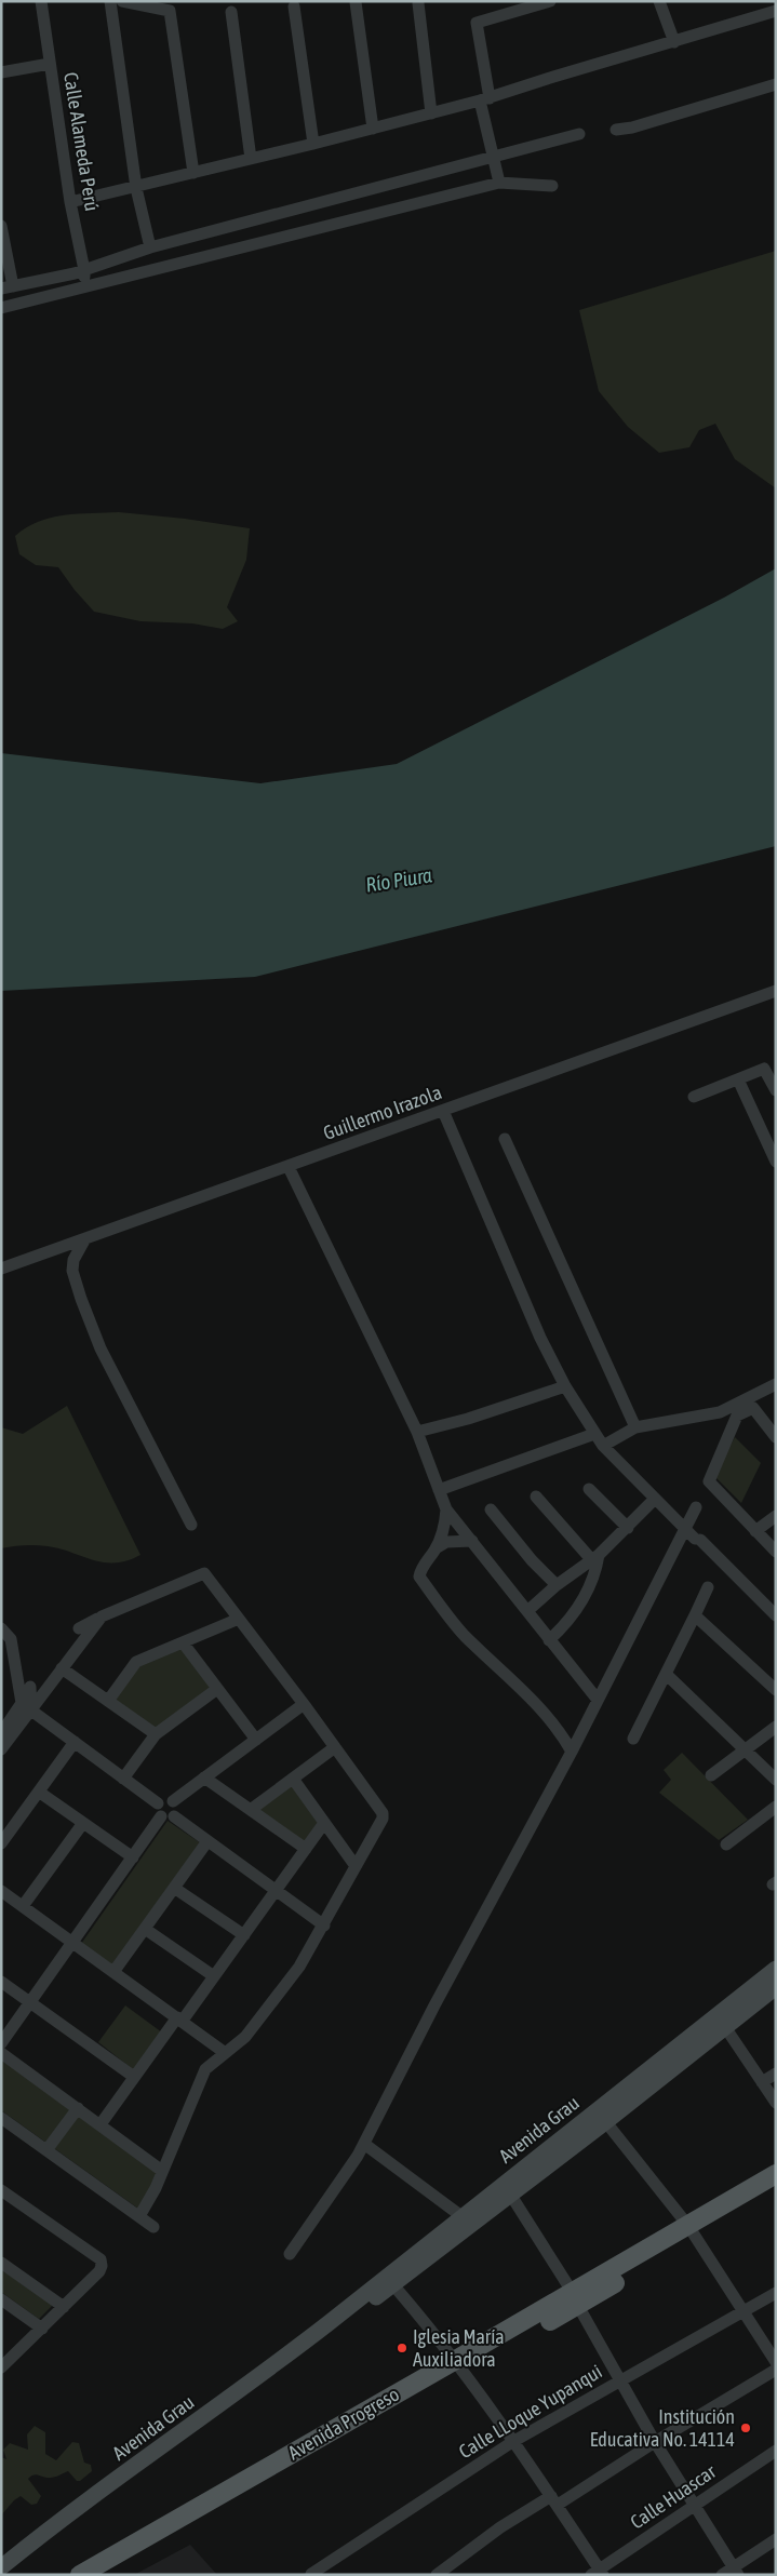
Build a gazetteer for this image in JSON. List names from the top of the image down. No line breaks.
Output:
{"streets":{"main road":["Avenida Progreso"],"street":["Calle Alameda Perú","Guillermo Irazola","Avenida Grau","Calle LLoque Yupanqui","Calle Huascar"]},"water":["Río Piura"],"places":["Iglesia María Auxiliadora","Institución Educativa No. 14114"]}
